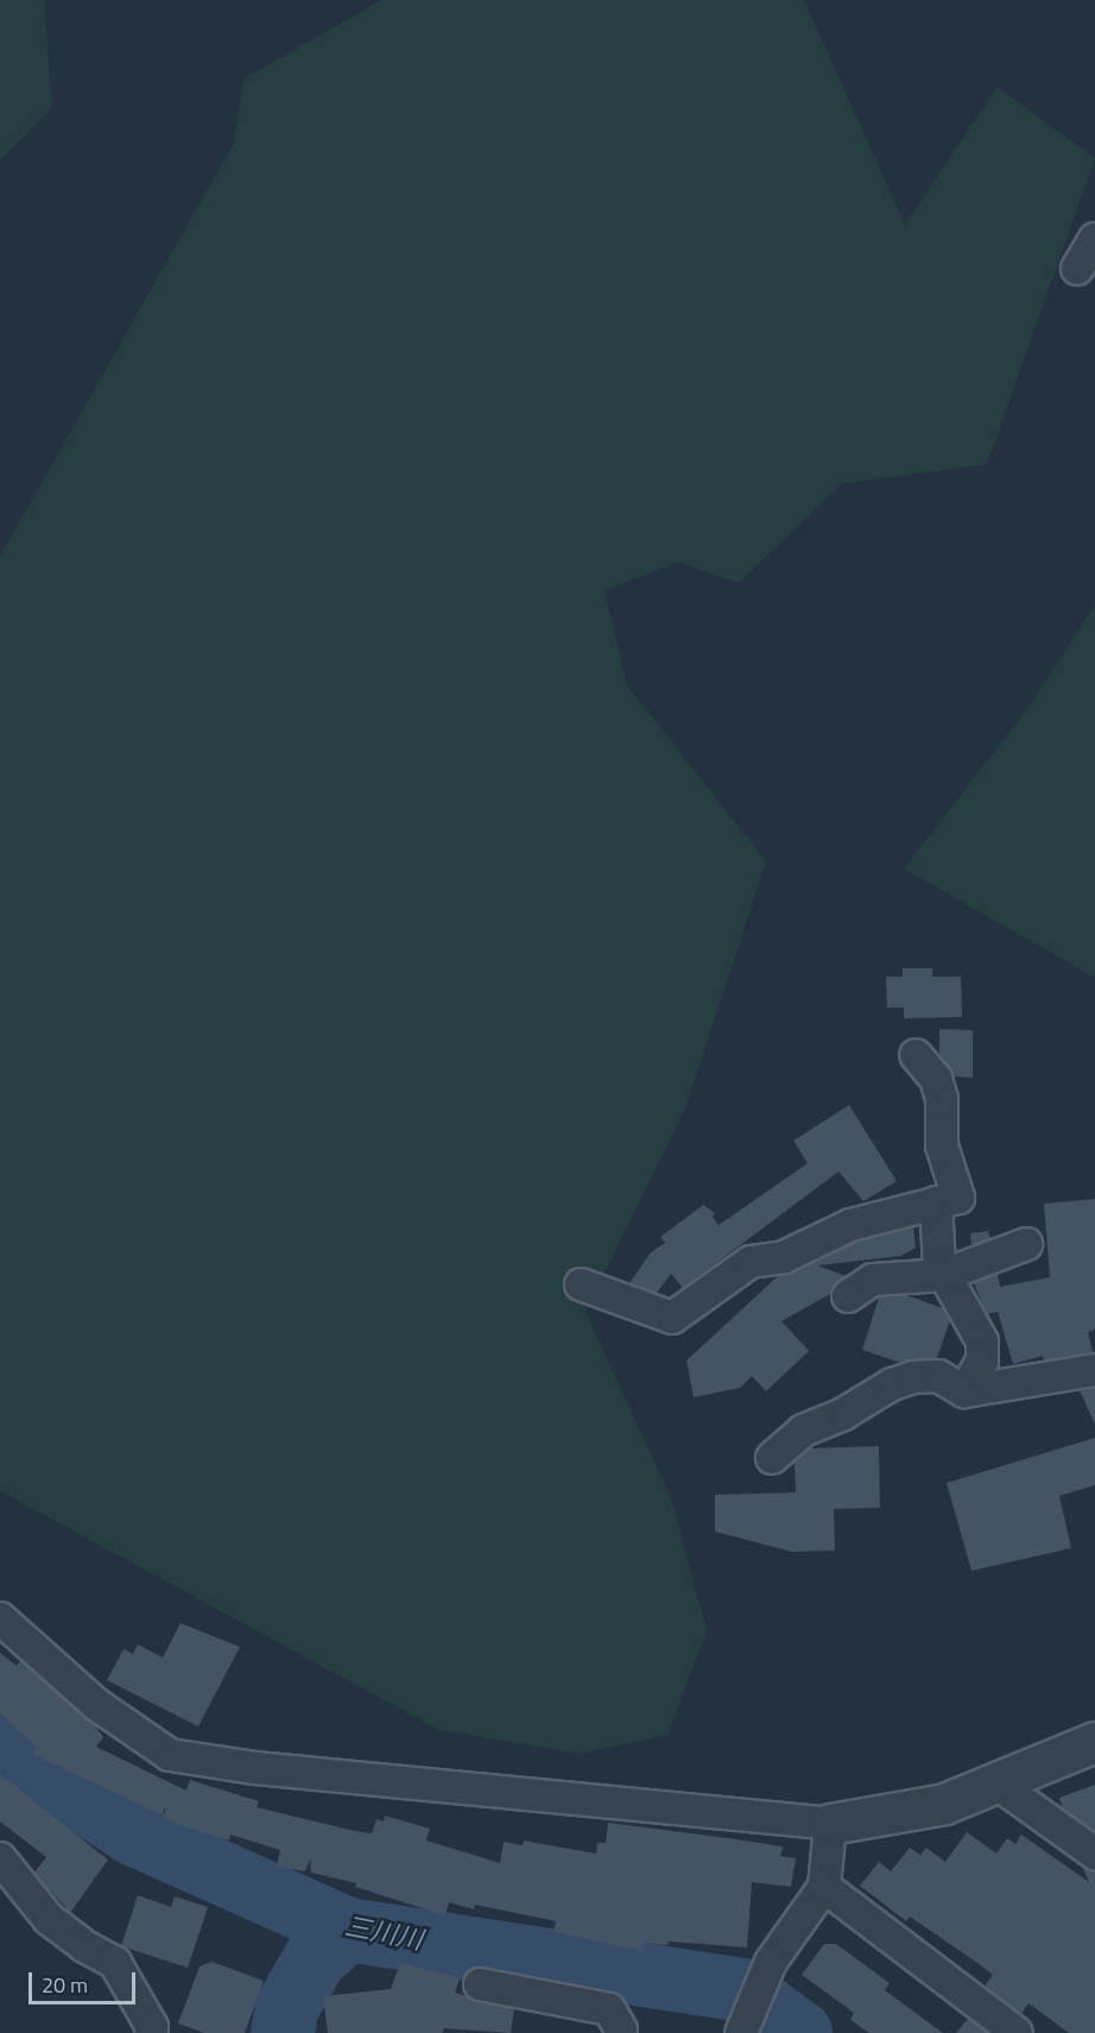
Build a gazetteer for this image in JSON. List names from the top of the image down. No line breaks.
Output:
{"water":["三川川"],"scale_bar":"20 m"}
